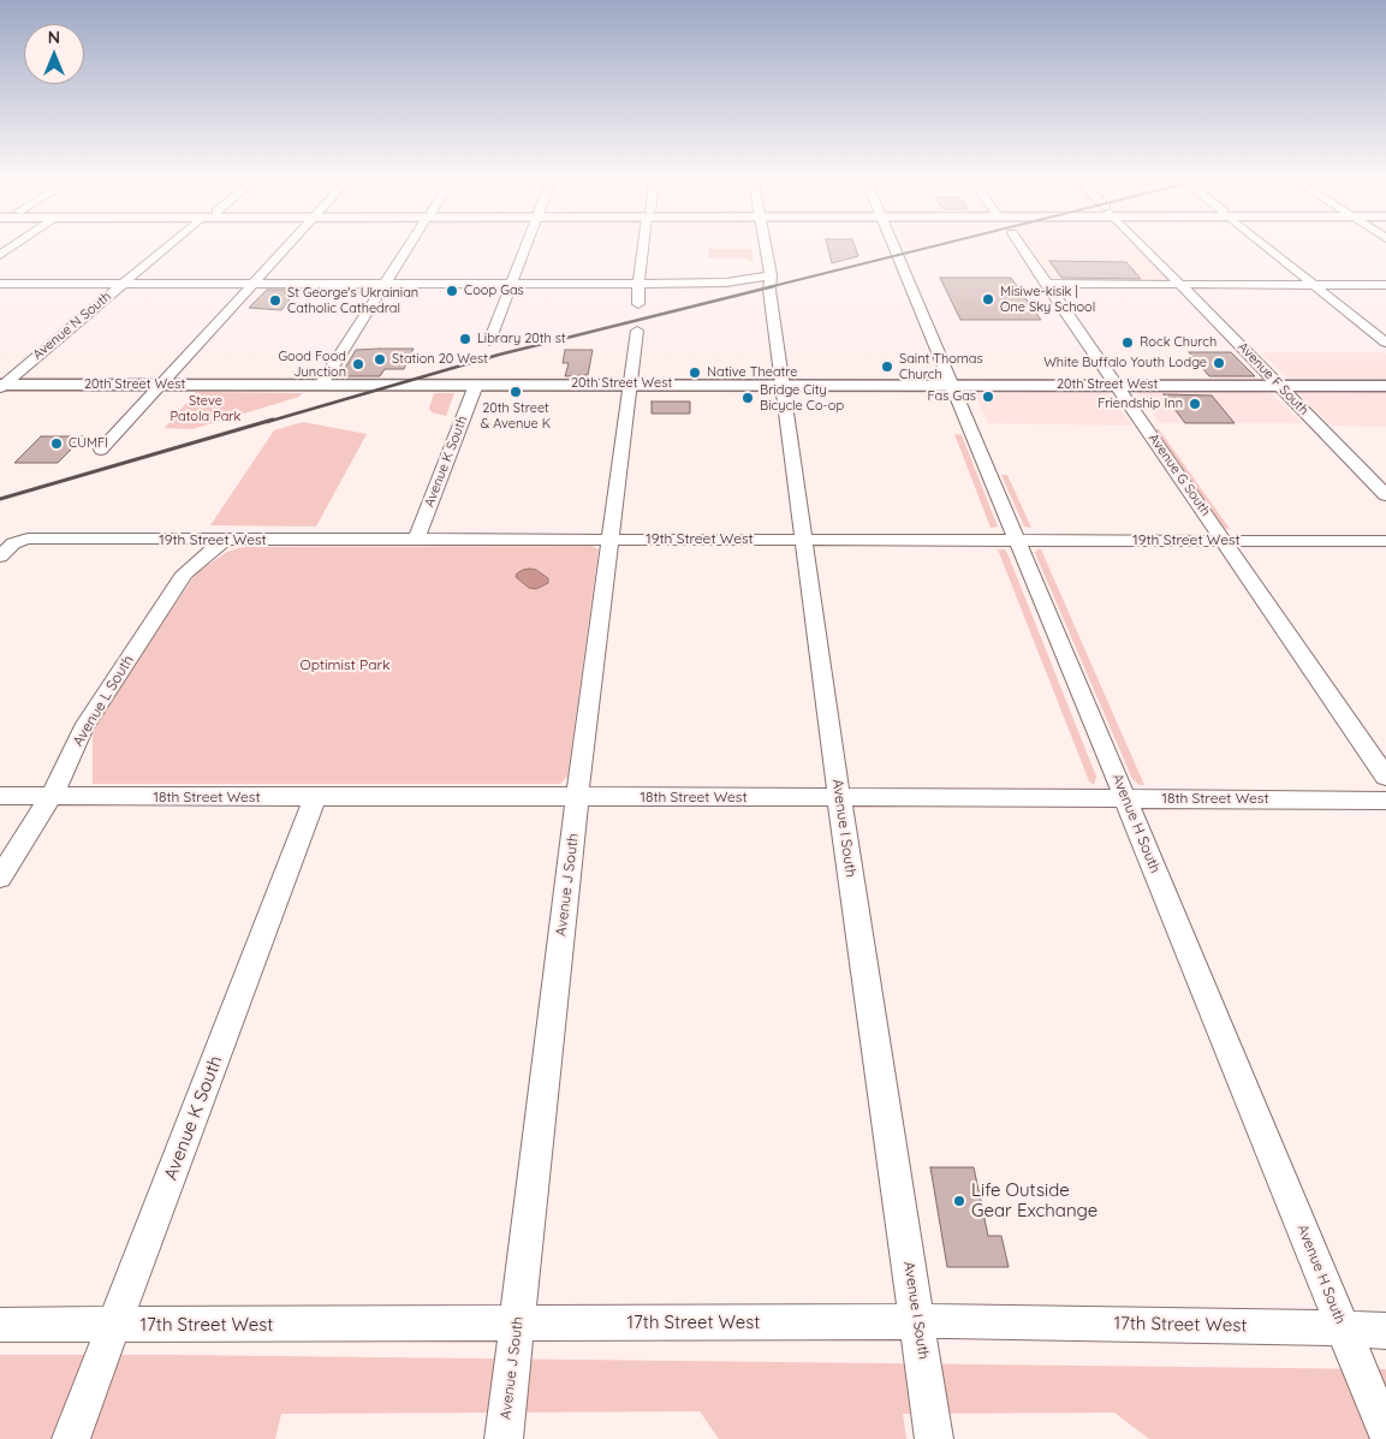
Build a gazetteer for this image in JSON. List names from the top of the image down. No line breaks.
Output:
{"streets":{"main road":["20th Street West"],"street":["Avenue N South","Avenue F South","Avenue K South","Avenue G South","19th Street West","Avenue L South","18th Street West","Avenue H South","Avenue I South","Avenue J South","17th Street West"]},"crossings":[["Avenue N South","20th Street West"],["Avenue F South","20th Street West"],["20th Street West","Avenue K South"],["20th Street West","Avenue G South"],["20th Street West","Avenue H South"],["20th Street West","Avenue I South"],["20th Street West","Avenue J South"],["Avenue K South","19th Street West"],["Avenue K South","18th Street West"],["Avenue K South","17th Street West"],["Avenue G South","19th Street West"],["19th Street West","Avenue L South"],["19th Street West","Avenue H South"],["19th Street West","Avenue I South"],["19th Street West","Avenue J South"],["Avenue L South","18th Street West"],["18th Street West","Avenue H South"],["18th Street West","Avenue I South"],["18th Street West","Avenue J South"],["Avenue H South","17th Street West"],["Avenue I South","17th Street West"],["Avenue J South","17th Street West"]],"parks":["Steve Patola Park","Optimist Park"],"places":["Coop Gas","Misiwe-kisik | One Sky School","St George's Ukrainian Catholic Cathedral","Library 20th st","Rock Church","Station 20 West","White Buffalo Youth Lodge","Good Food Junction","Saint Thomas Church","Native Theatre","20th Street & Avenue K","Fas Gas","Bridge City Bicycle Co-op","Friendship Inn","CUMFI","Life Outside Gear Exchange"],"north":"top"}
